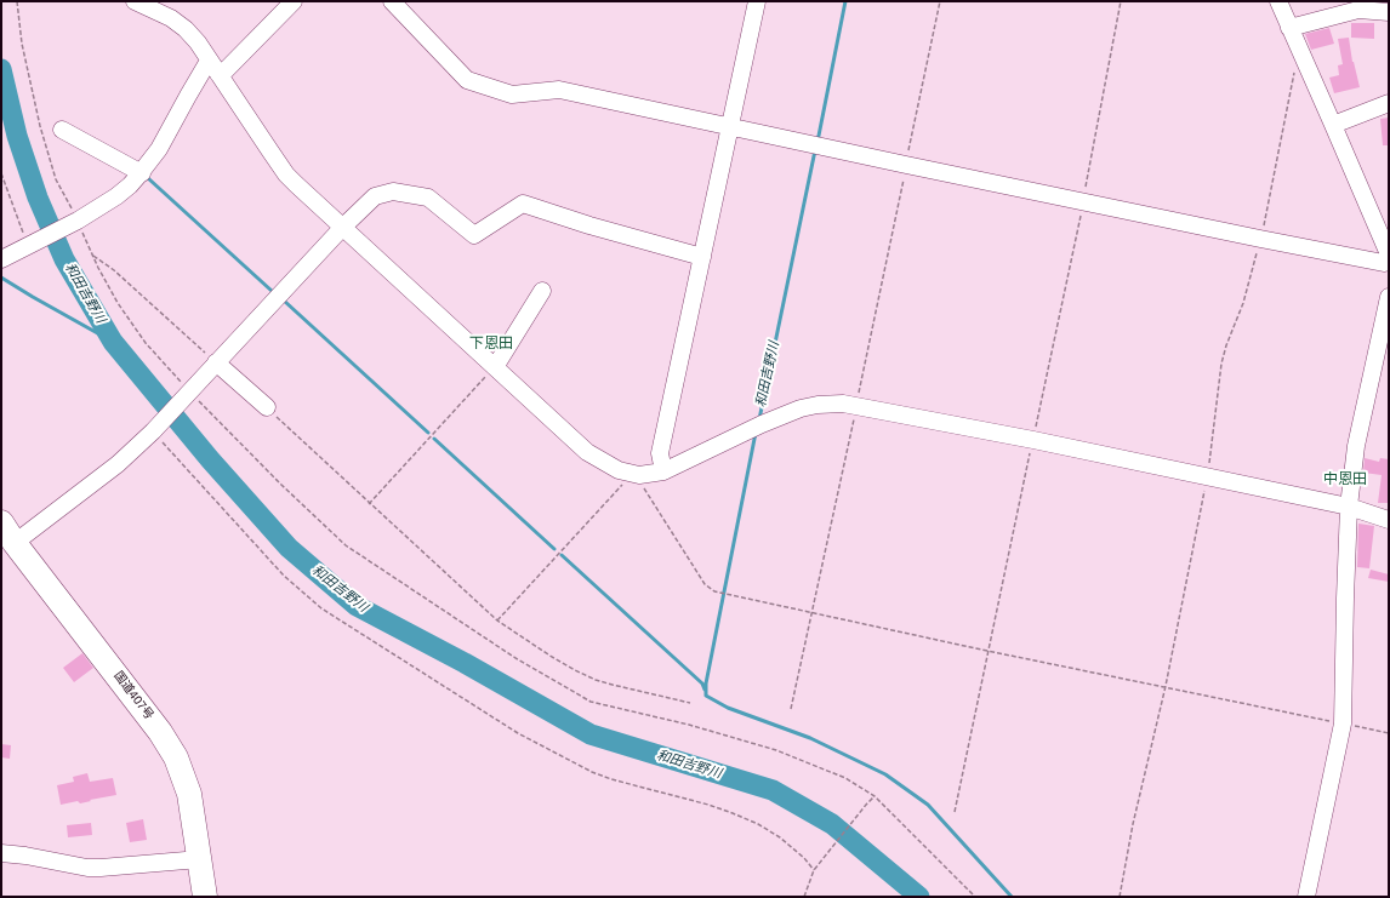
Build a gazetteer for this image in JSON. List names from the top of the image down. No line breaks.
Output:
{"streets":{"highway":["国道407号"]},"districts":["下恩田","中恩田"],"water":["和田吉野川"]}
